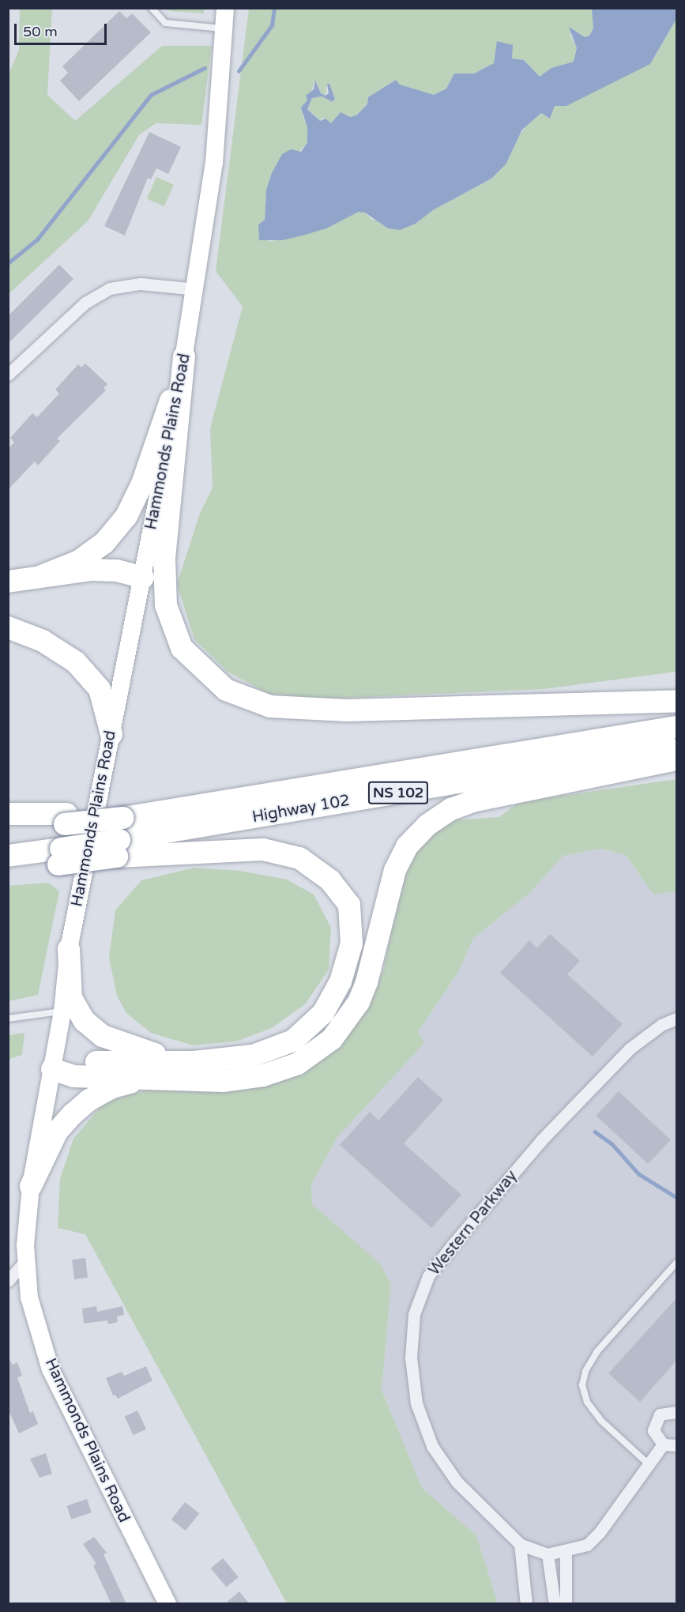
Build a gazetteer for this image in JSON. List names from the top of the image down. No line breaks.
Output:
{"streets":{"highway":["NS 102","Highway 102"],"main road":["Hammonds Plains Road"],"street":["Western Parkway"]},"scale_bar":"50 m"}
